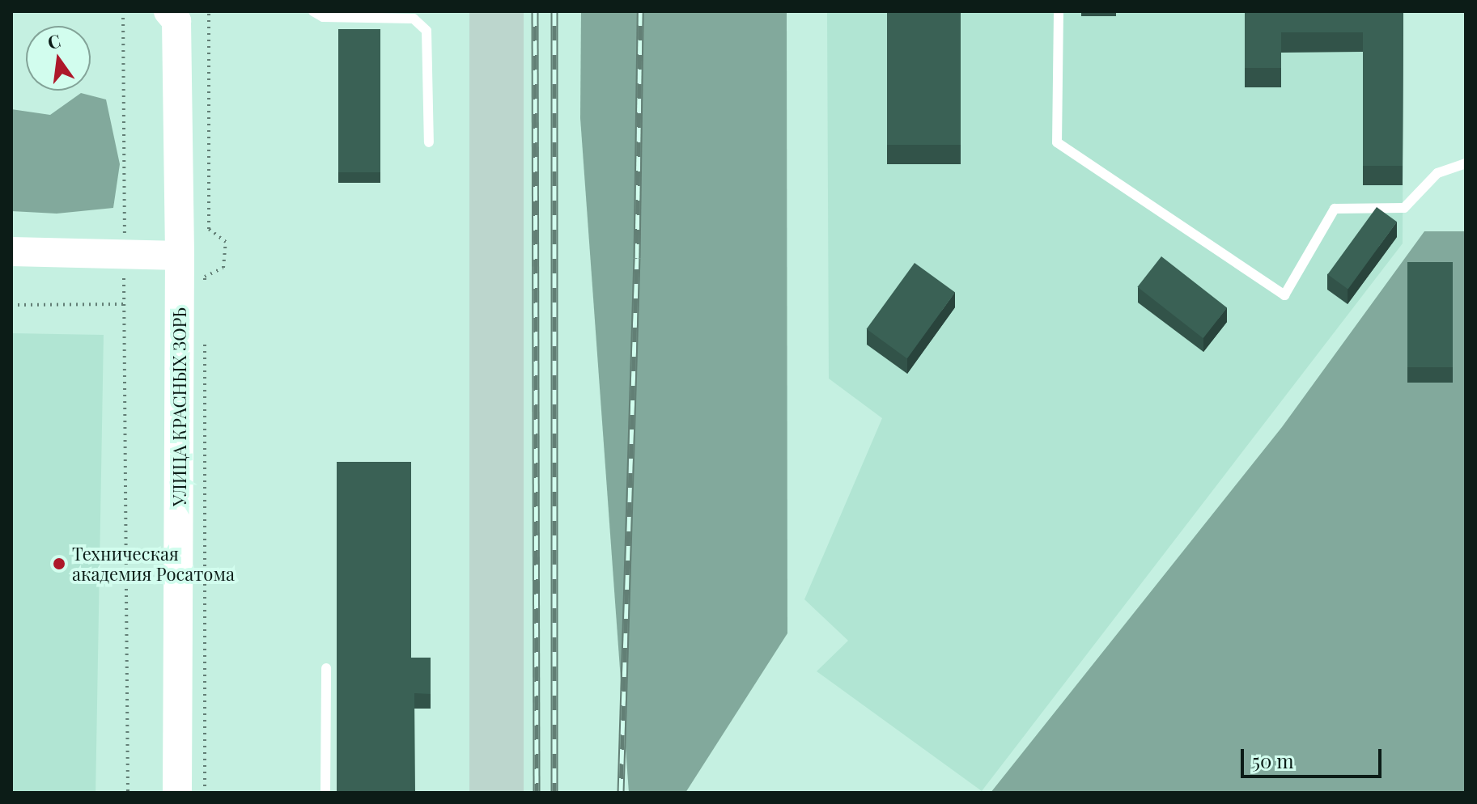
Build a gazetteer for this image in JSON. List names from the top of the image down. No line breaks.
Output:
{"streets":{"street":["УЛИЦА КРАСНЫХ ЗОРЬ"]},"places":["Техническая академия Росатома"],"scale_bar":"50 m","north":"top"}
